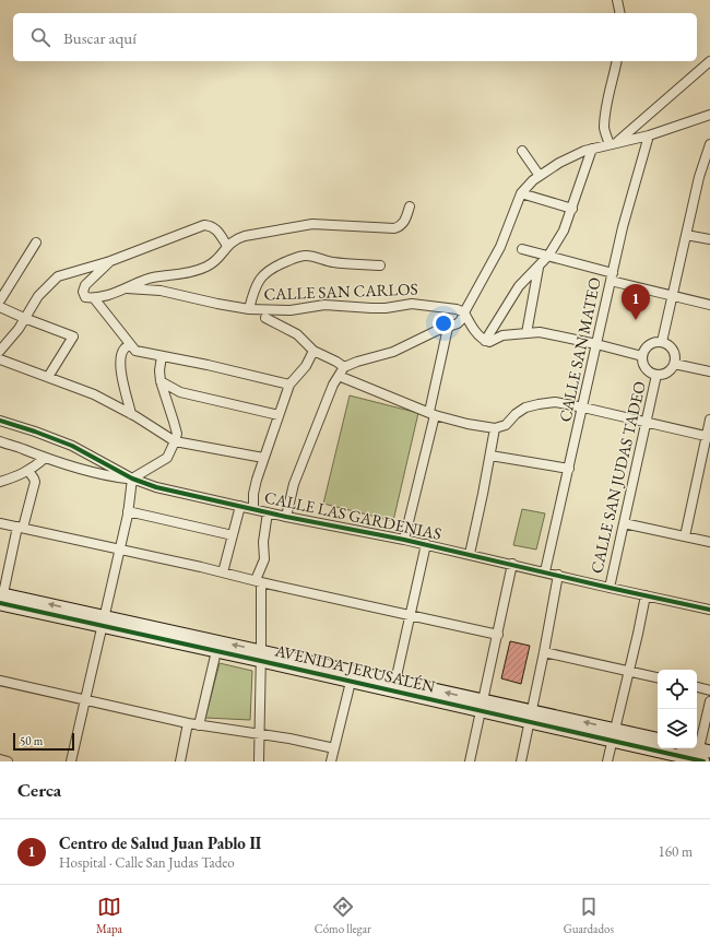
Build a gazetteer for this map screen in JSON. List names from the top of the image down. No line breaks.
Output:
{"streets":{"street":["CALLE SAN CARLOS","CALLE SAN MATEO","CALLE SAN JUDAS TADEO","CALLE LAS GARDENIAS","AVENIDA JERUSALÉN"]},"crossings":[["CALLE SAN MATEO","CALLE LAS GARDENIAS"],["CALLE SAN JUDAS TADEO","CALLE LAS GARDENIAS"]],"scale_bar":"50 m","page":{"search":"Buscar aquí","pins":"1","scale":"50 m","heading":"Cerca","list":[{"mark":"1","name":"Centro de Salud Juan Pablo II","note":"Hospital · Calle San Judas Tadeo","value":"160 m"}],"nav":["Mapa","Cómo llegar","Guardados"]}}
